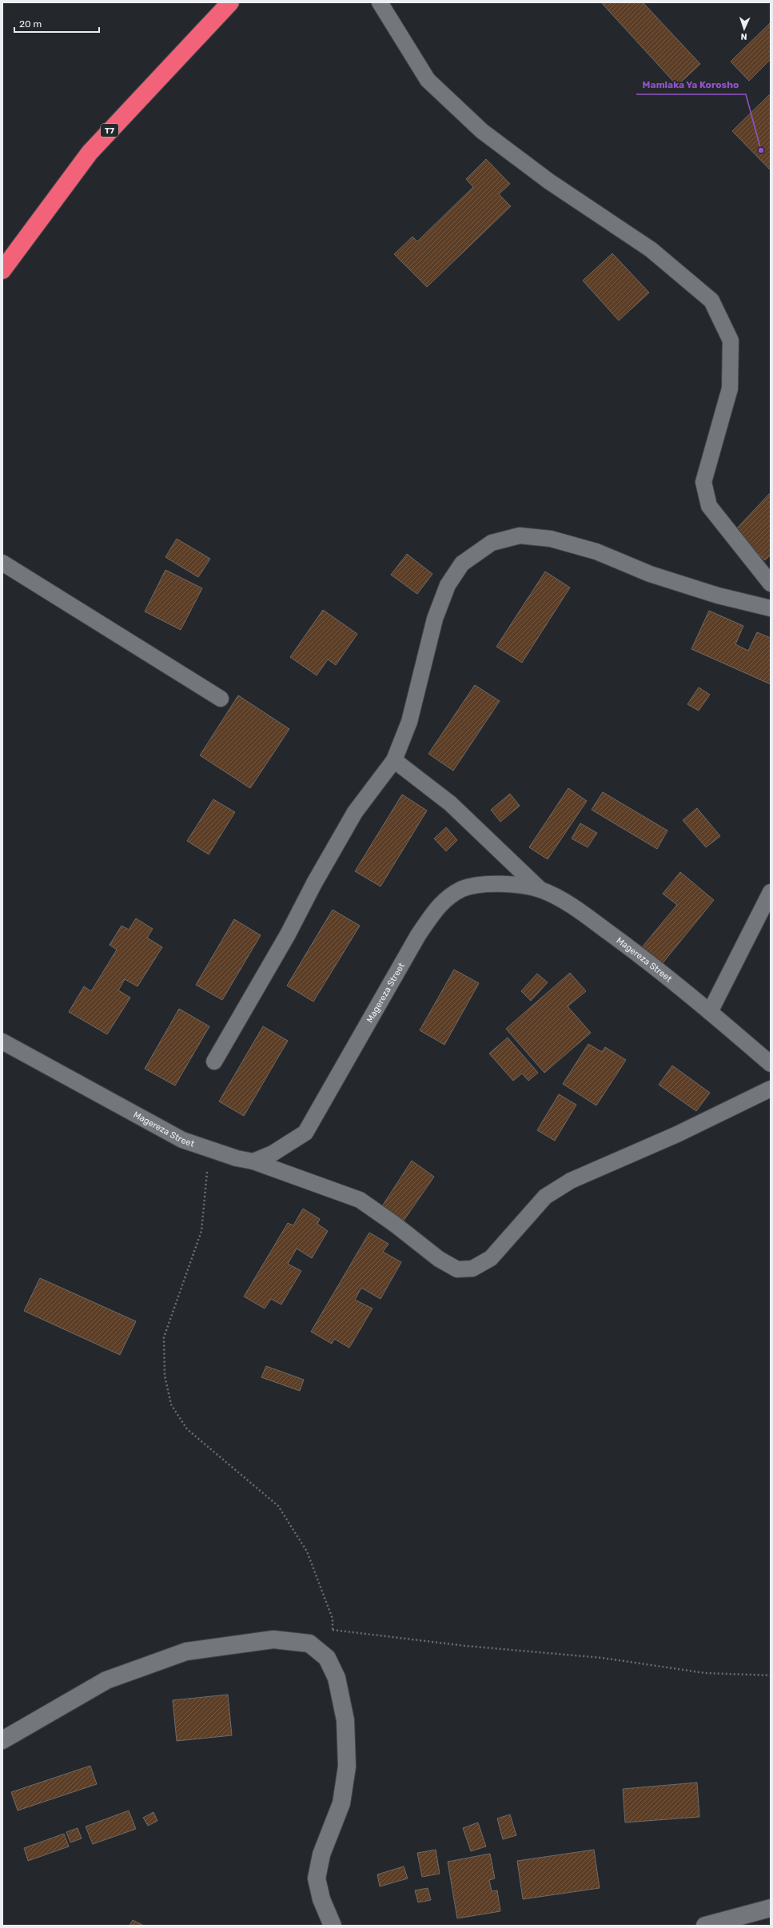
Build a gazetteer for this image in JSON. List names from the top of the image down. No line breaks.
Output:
{"streets":{"highway":["T7"],"lane":["Magereza Street"]},"places":["Mamlaka Ya Korosho"],"scale_bar":"20 m","north":"bottom"}
